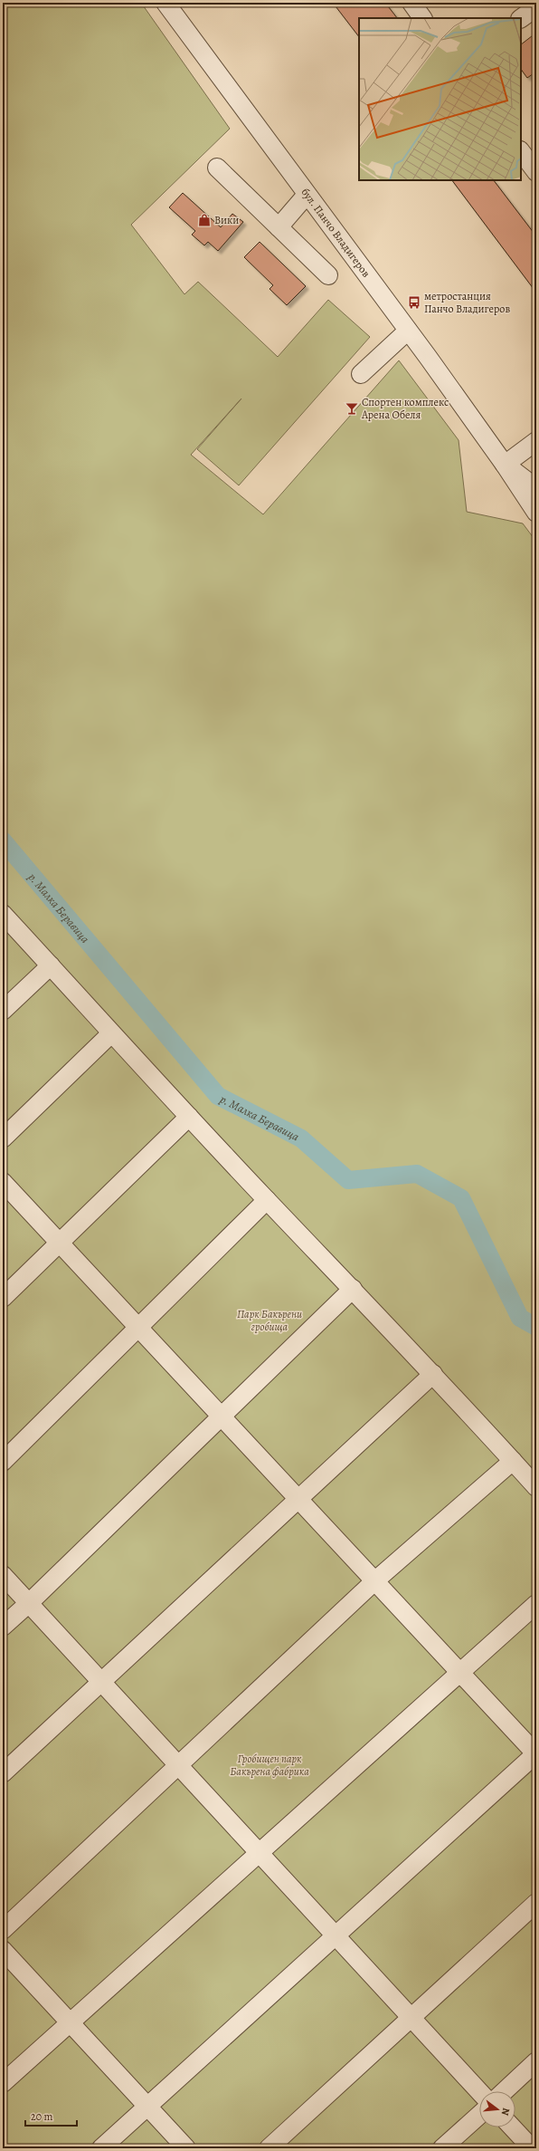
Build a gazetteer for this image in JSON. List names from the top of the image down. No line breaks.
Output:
{"streets":{"street":["бул. Панчо Владигеров"]},"water":["р. Малка Беравица"],"parks":["Парк Бакърени гробища","Гробищен парк Бакърена фабрика"],"places":{"shop":["Вики"],"bus stop":["метростанция Панчо Владигеров"],"bar":["Спортен комплекс Арена Обеля"]},"scale_bar":"20 m","north":"right"}
